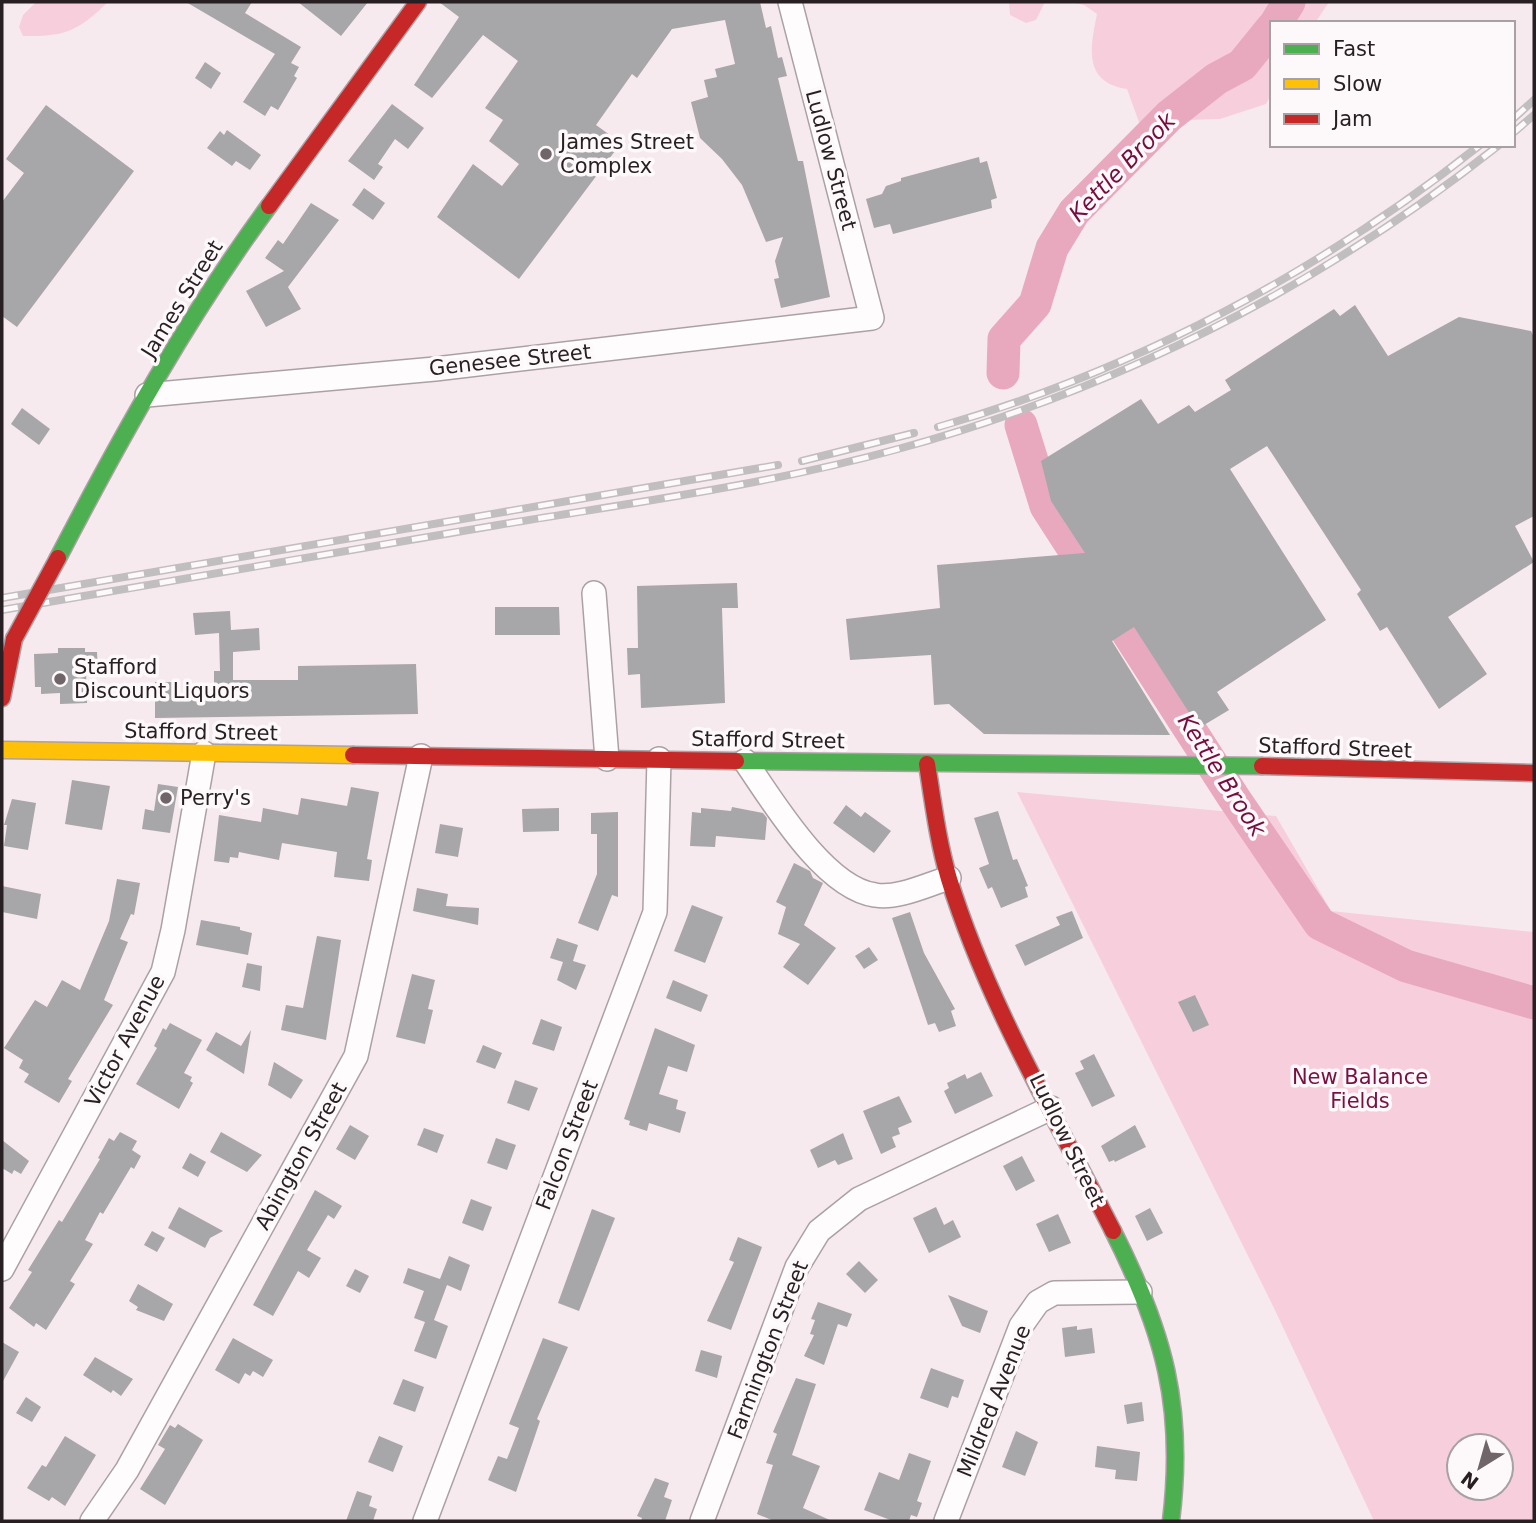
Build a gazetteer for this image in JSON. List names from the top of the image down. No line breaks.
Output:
{"streets":{"main road":["Ludlow Street","James Street","Stafford Street"],"street":["Genesee Street","Victor Avenue","Falcon Street","Abington Street","Farmington Street","Mildred Avenue"]},"crossings":[["Ludlow Street","Genesee Street"],["Ludlow Street","Stafford Street"],["Ludlow Street","Farmington Street"],["Ludlow Street","Mildred Avenue"],["James Street","Genesee Street"],["Stafford Street","Victor Avenue"],["Stafford Street","Falcon Street"],["Stafford Street","Abington Street"]],"water":["Kettle Brook"],"parks":["New Balance Fields"],"places":["James Street Complex","Stafford Discount Liquors","Perry's"],"legend":["Fast","Slow","Jam"],"north":"bottom left"}
